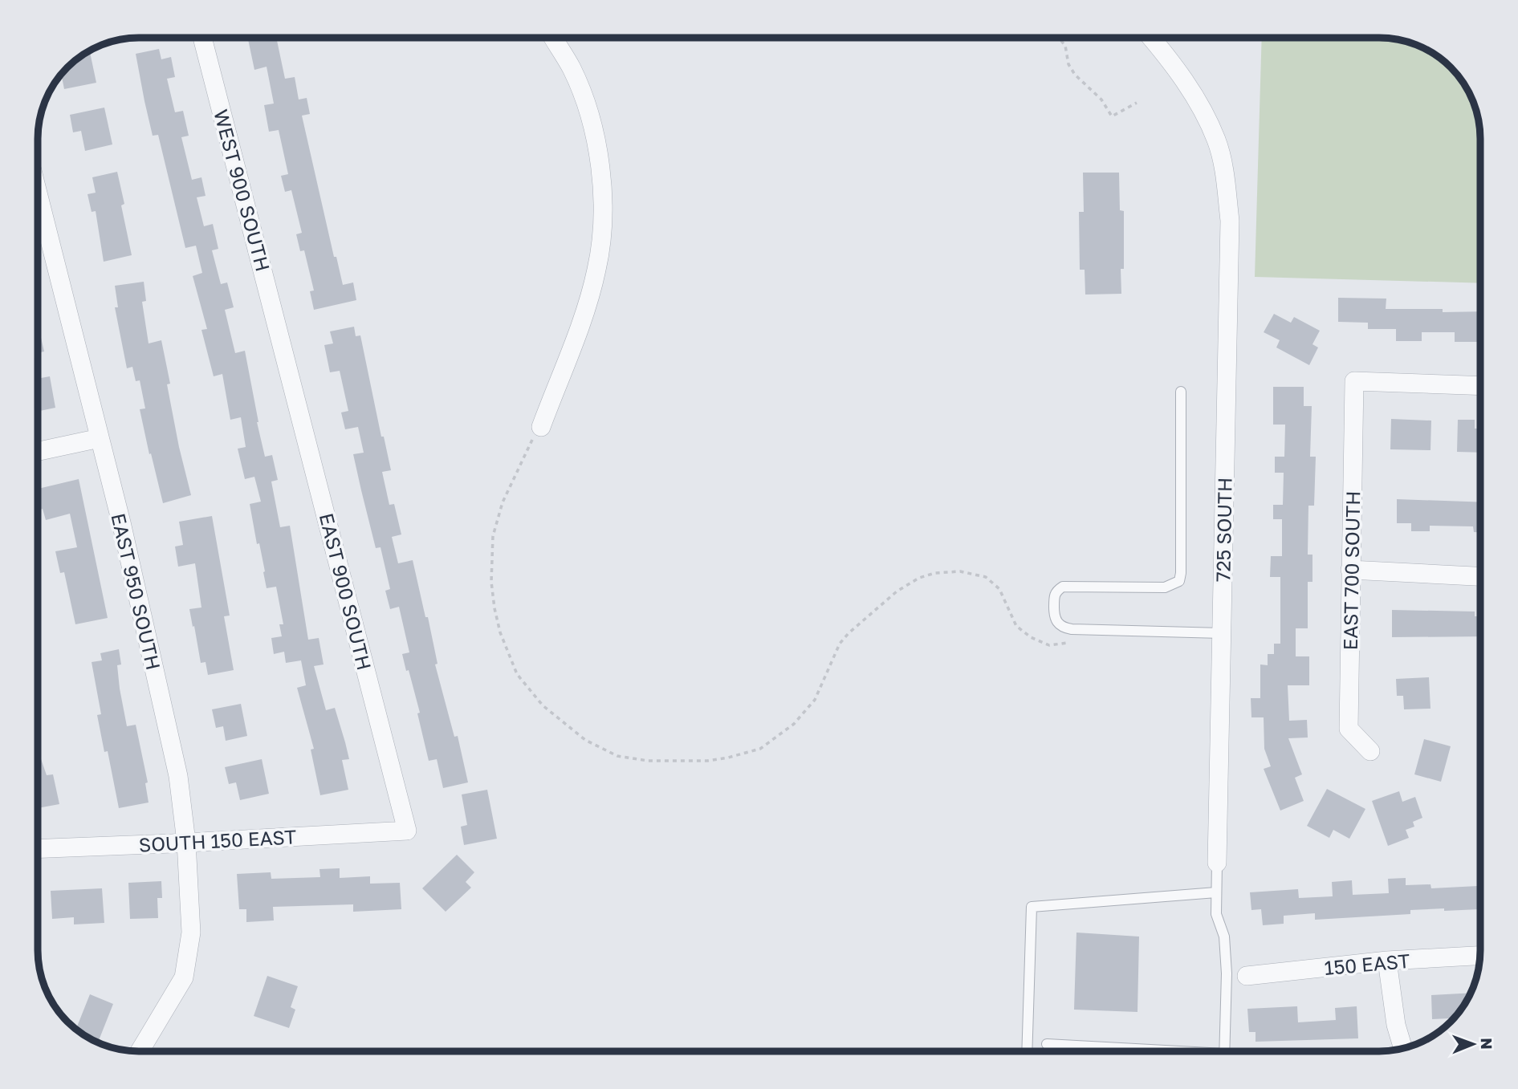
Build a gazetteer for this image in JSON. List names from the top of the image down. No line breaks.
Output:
{"streets":{"street":["WEST 900 SOUTH","725 SOUTH","EAST 700 SOUTH","EAST 950 SOUTH","EAST 900 SOUTH","SOUTH 150 EAST","150 EAST"]},"crossings":[["WEST 900 SOUTH","EAST 900 SOUTH"],["EAST 950 SOUTH","SOUTH 150 EAST"],["EAST 900 SOUTH","SOUTH 150 EAST"]],"north":"right"}
